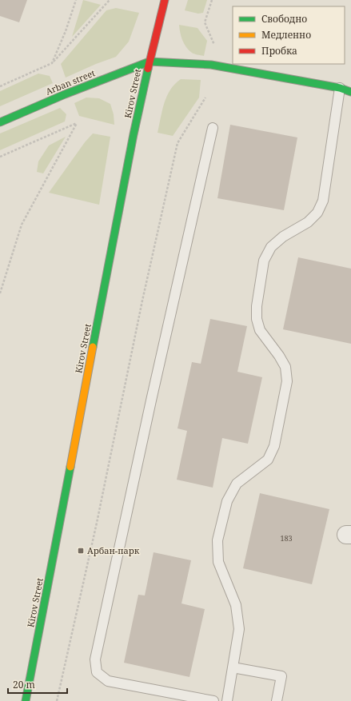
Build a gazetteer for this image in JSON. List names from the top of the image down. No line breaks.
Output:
{"streets":{"main road":["Arban street","Kirov Street"]},"crossings":[["Arban street","Kirov Street"]],"places":{"transit":["Арбан-парк"]},"house_numbers":["183"],"legend":["Свободно","Медленно","Пробка"],"scale_bar":"20 m"}
